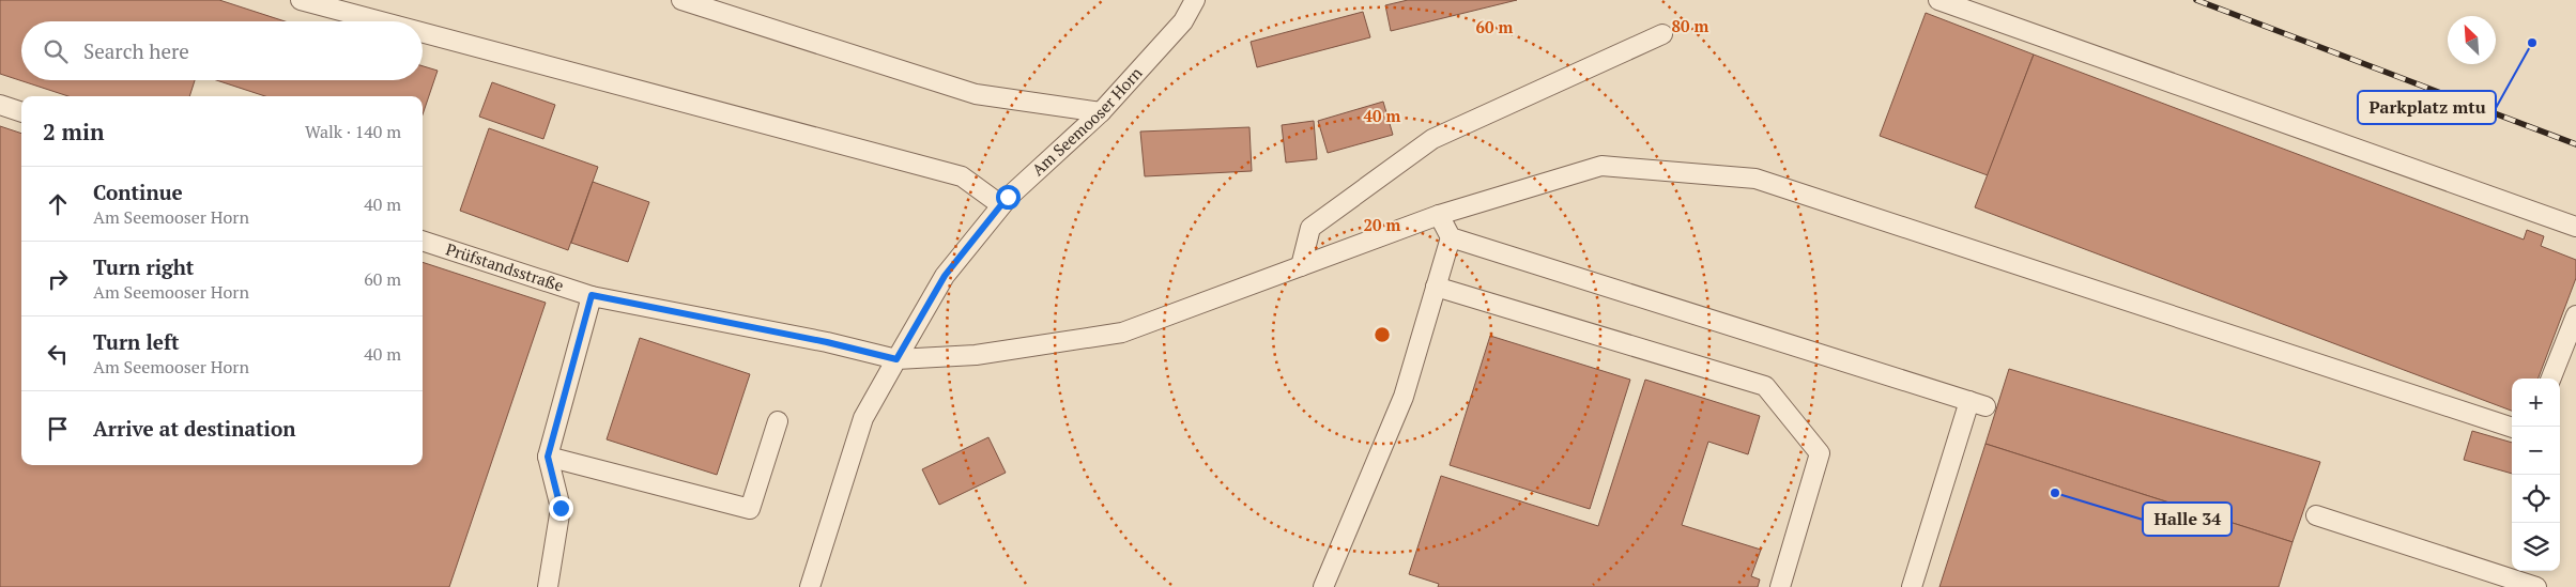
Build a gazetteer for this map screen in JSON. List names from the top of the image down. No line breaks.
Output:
{"streets":{"lane":["Am Seemooser Horn","Prüfstandsstraße"]},"places":["Parkplatz mtu","Halle 34"],"north":"top left","page":{"search":"Search here","heading":["2 min","Walk · 140 m"],"list":[["Continue","Am Seemooser Horn","40 m"],["Turn right","Am Seemooser Horn","60 m"],["Turn left","Am Seemooser Horn","40 m"],"Arrive at destination"],"map_buttons":["+","−"]},"rings":["80 m","60 m","40 m","20 m"]}
